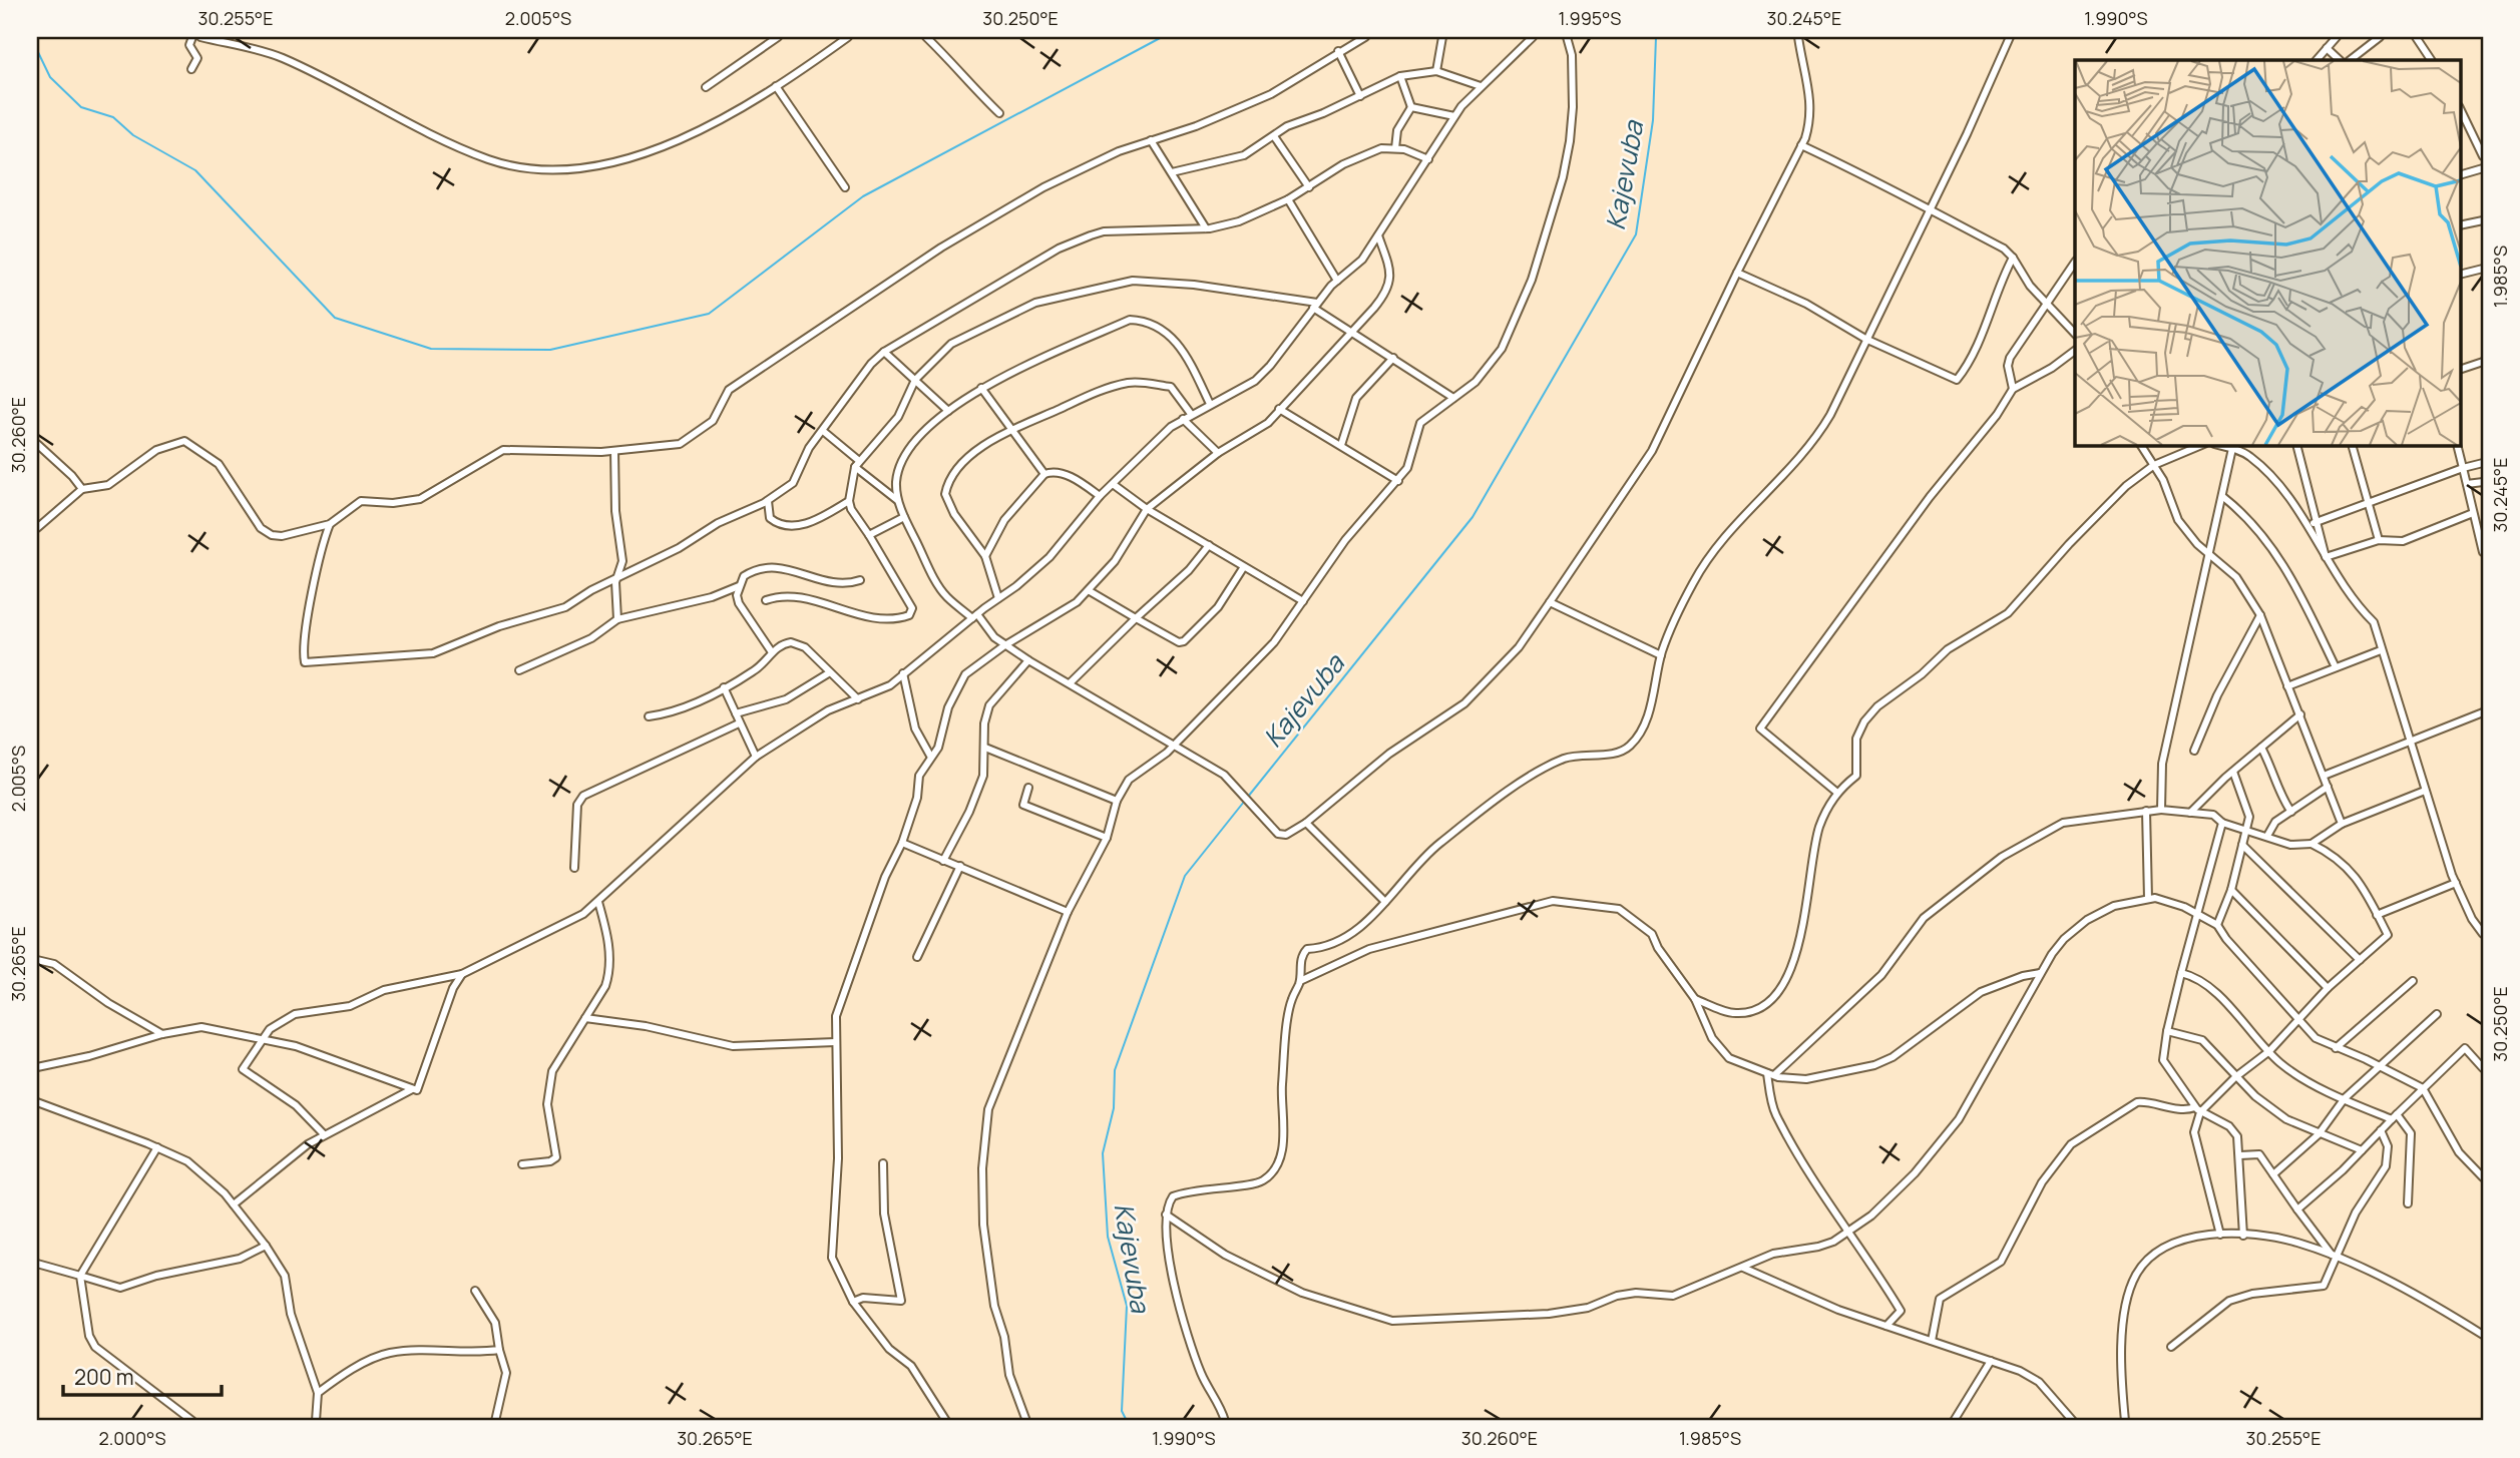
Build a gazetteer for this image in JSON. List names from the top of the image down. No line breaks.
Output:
{"water":["Kajevuba"],"scale_bar":"200 m","coordinates":["30.255°E","2.005°S","30.250°E","1.995°S","30.245°E","1.990°S","1.985°S","30.260°E","30.265°E","2.000°S"]}
